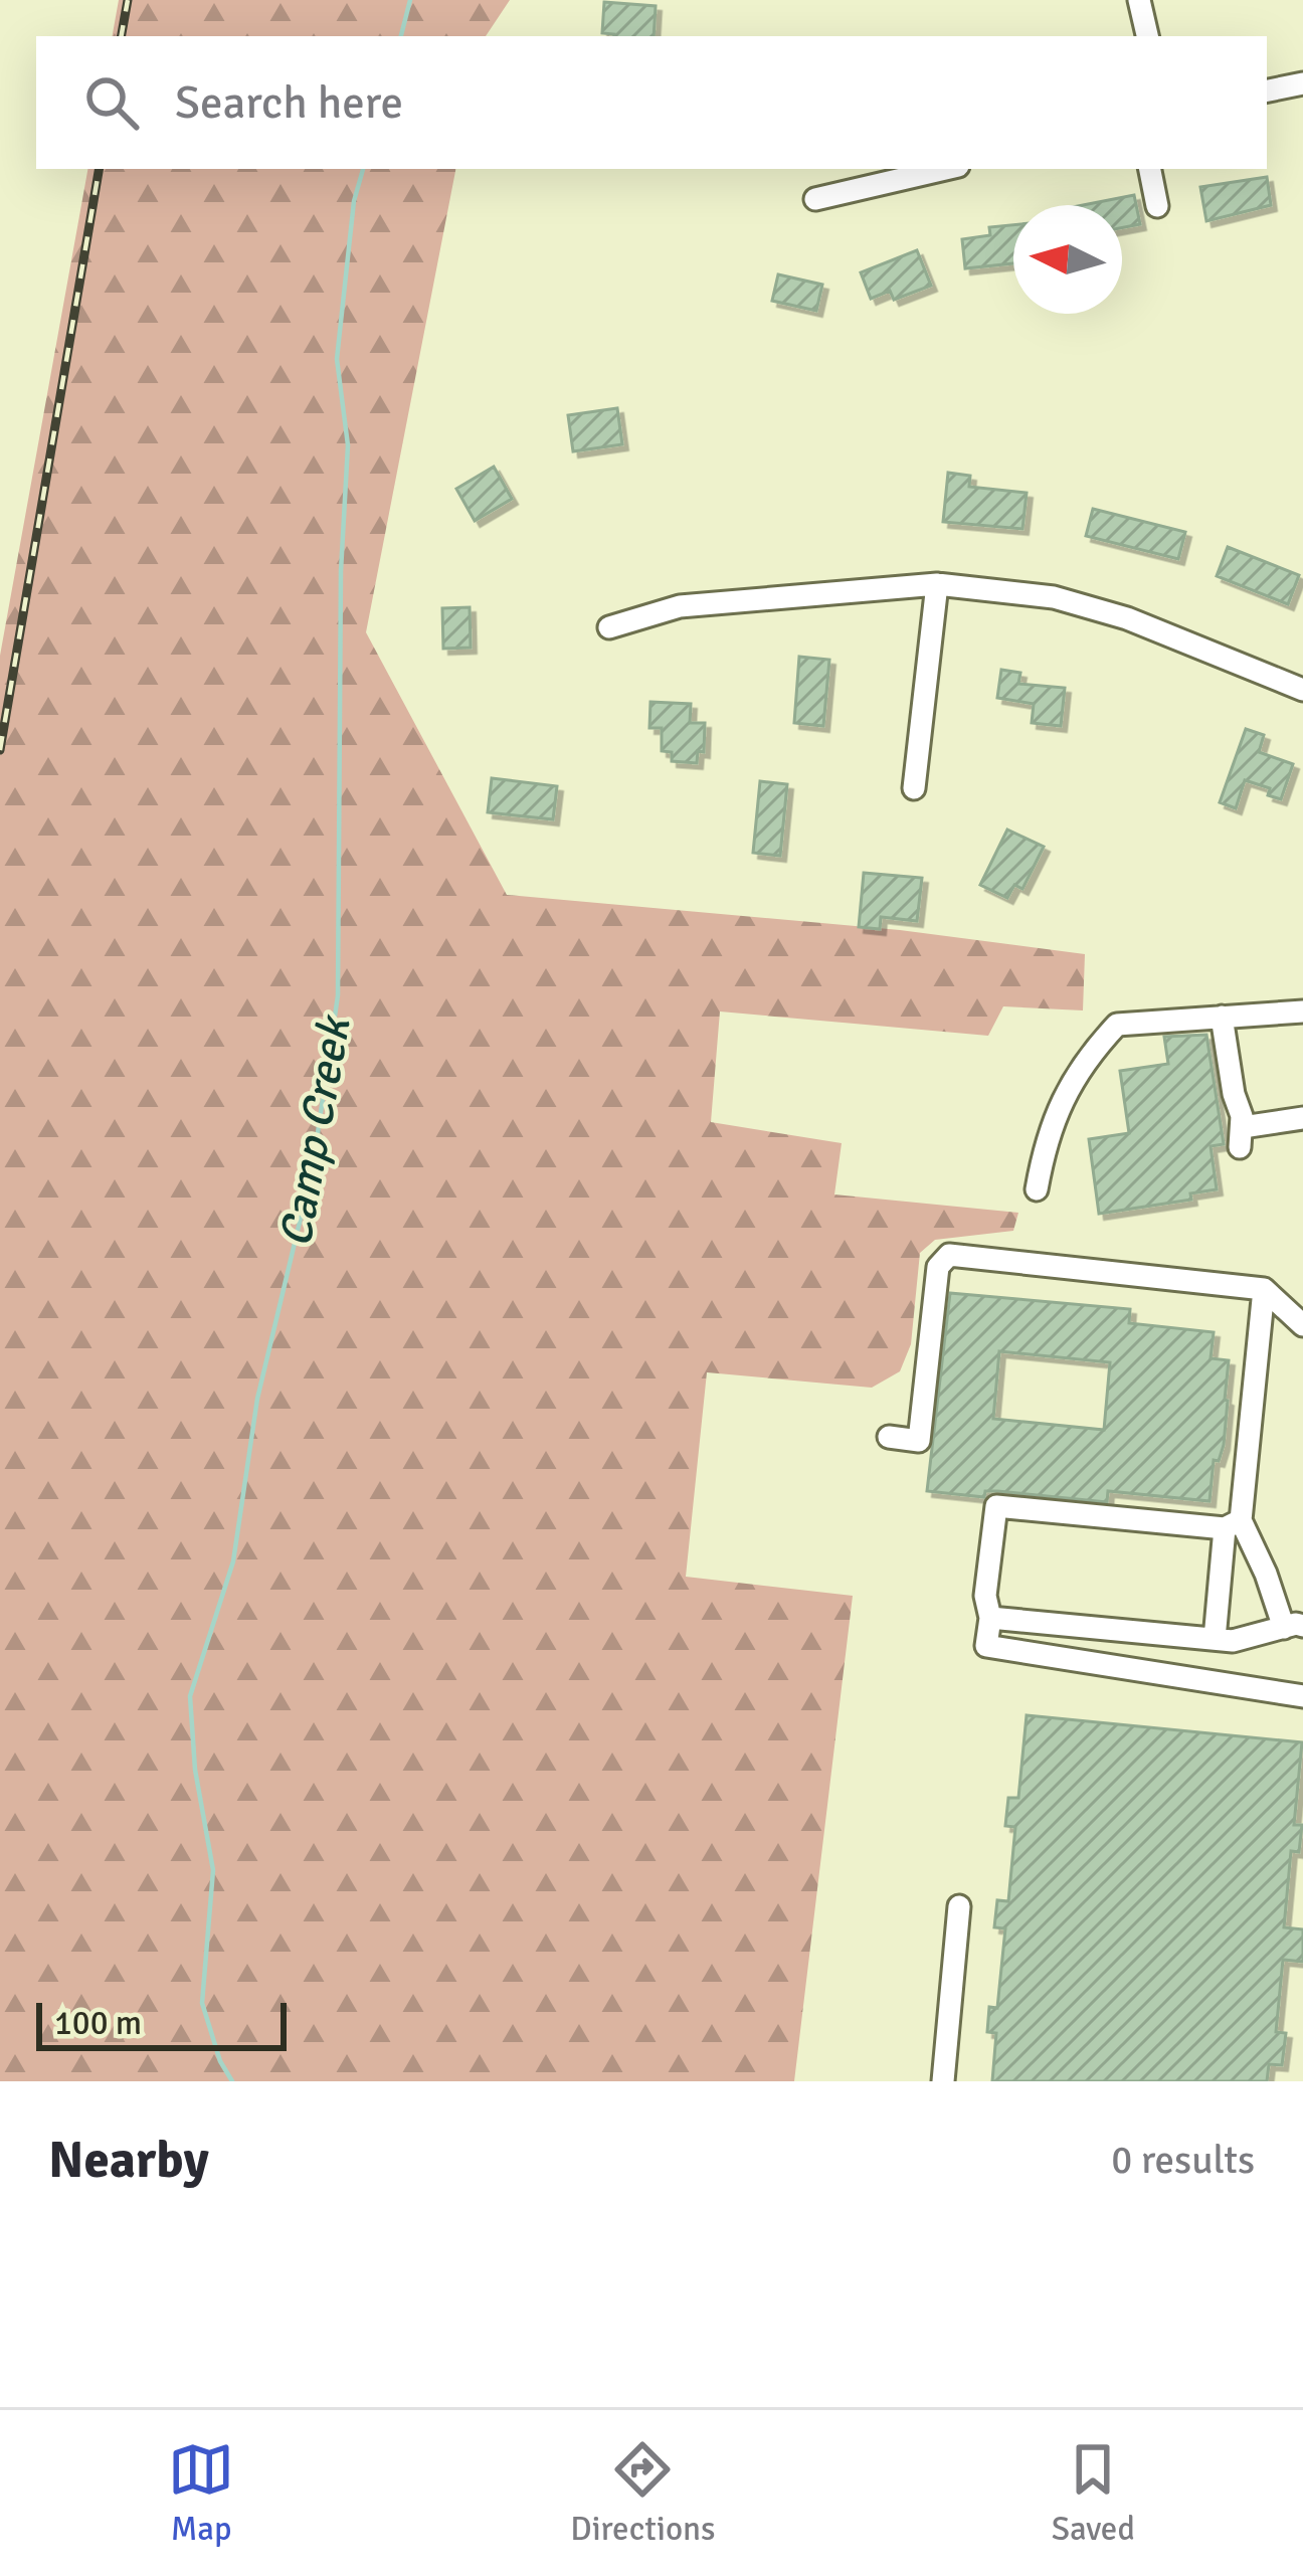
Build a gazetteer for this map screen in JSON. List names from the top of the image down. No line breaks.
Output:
{"water":["Camp Creek"],"scale_bar":"100 m","north":"left","page":{"search":"Search here","scale":"100 m","heading":["Nearby","0 results"],"nav":["Map","Directions","Saved"]}}
